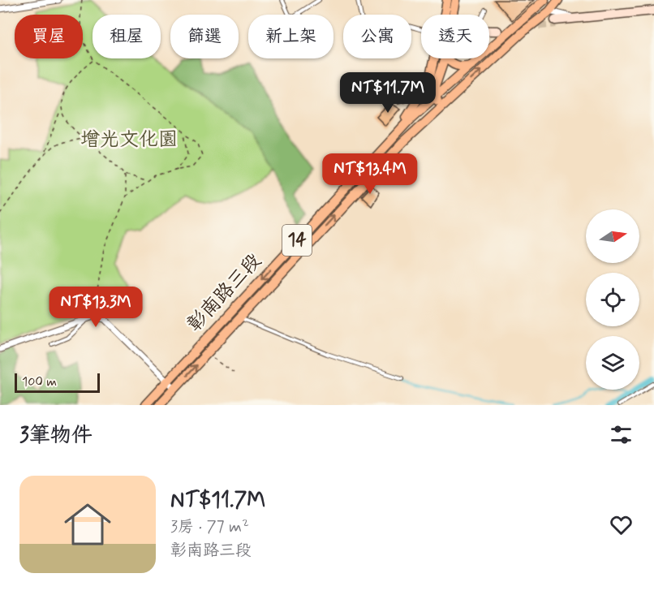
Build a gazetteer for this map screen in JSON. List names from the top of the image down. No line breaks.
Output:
{"streets":{"main road":["14","彰南路三段"]},"crossings":[["14","彰南路三段"]],"parks":["增光文化園"],"scale_bar":"100 m","north":"right","page":{"chip":["買屋","租屋","篩選","新上架","公寓","透天"],"price":["NT$11.7M","NT$13.4M","NT$13.3M"],"scale":"100 m","heading":"3筆物件","list":[{"name":"NT$11.7M","note":"3房 · 77 m² · 彰南路三段"}]}}
